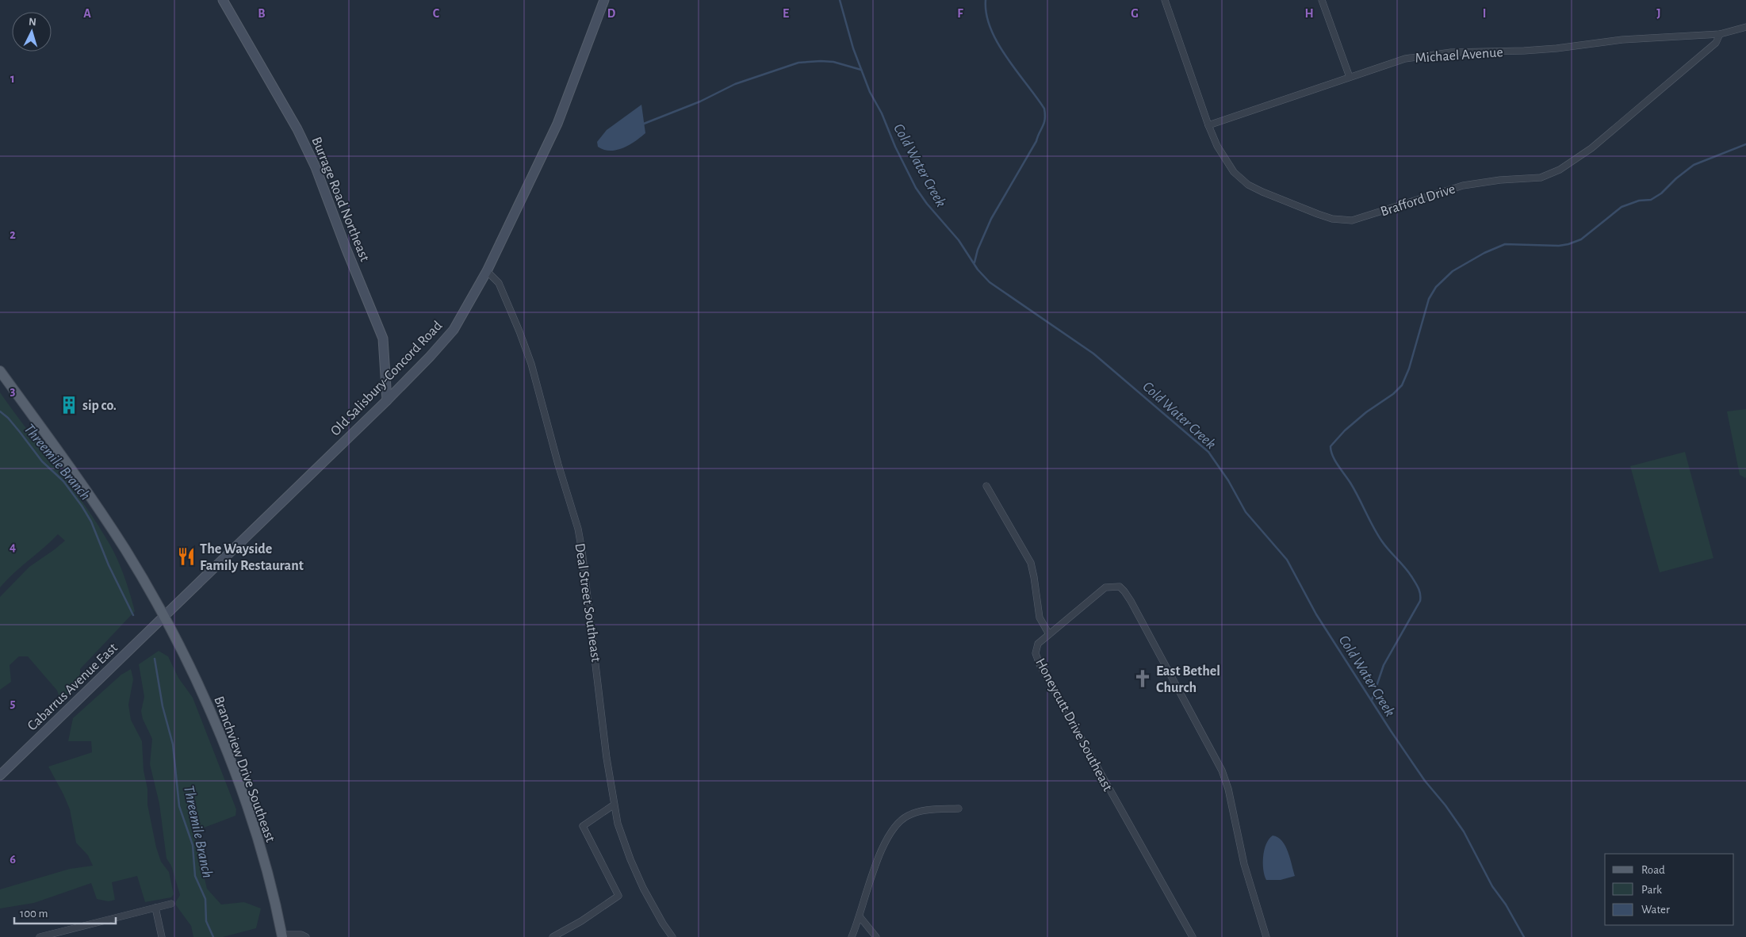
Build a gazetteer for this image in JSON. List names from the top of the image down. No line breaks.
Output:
{"streets":{"main road":["Burrage Road Northeast","Old Salisbury-Concord Road","Cabarrus Avenue East","Branchview Drive Southeast"],"street":["Michael Avenue","Brafford Drive","Deal Street Southeast","Honeycutt Drive Southeast"]},"crossings":[["Michael Avenue","Brafford Drive"],["Burrage Road Northeast","Old Salisbury-Concord Road"],["Old Salisbury-Concord Road","Deal Street Southeast"],["Old Salisbury-Concord Road","Cabarrus Avenue East"],["Old Salisbury-Concord Road","Branchview Drive Southeast"],["Cabarrus Avenue East","Branchview Drive Southeast"]],"water":["Cold Water Creek","Threemile Branch"],"places":{"building":["sip co."],"restaurant":["The Wayside Family Restaurant"],"church":["East Bethel Church"]},"legend":["Road","Park","Water"],"scale_bar":"100 m","north":"top","grid":{"columns":["A","B","C","D","E","F","G","H","I","J"],"rows":["1","2","3","4","5","6"]}}
